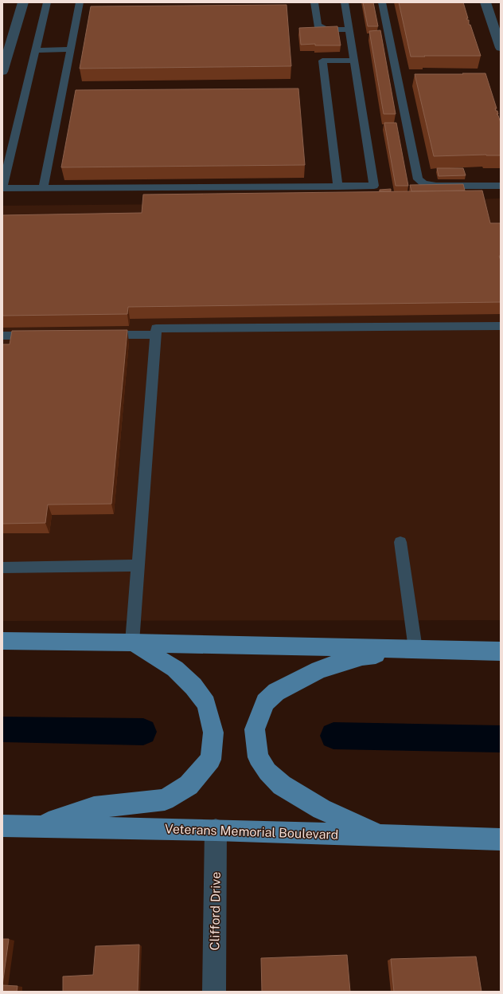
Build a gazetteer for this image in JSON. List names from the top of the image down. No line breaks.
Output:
{"streets":{"main road":["Veterans Memorial Boulevard"],"street":["Clifford Drive"]},"crossings":[["Veterans Memorial Boulevard","Clifford Drive"]]}
